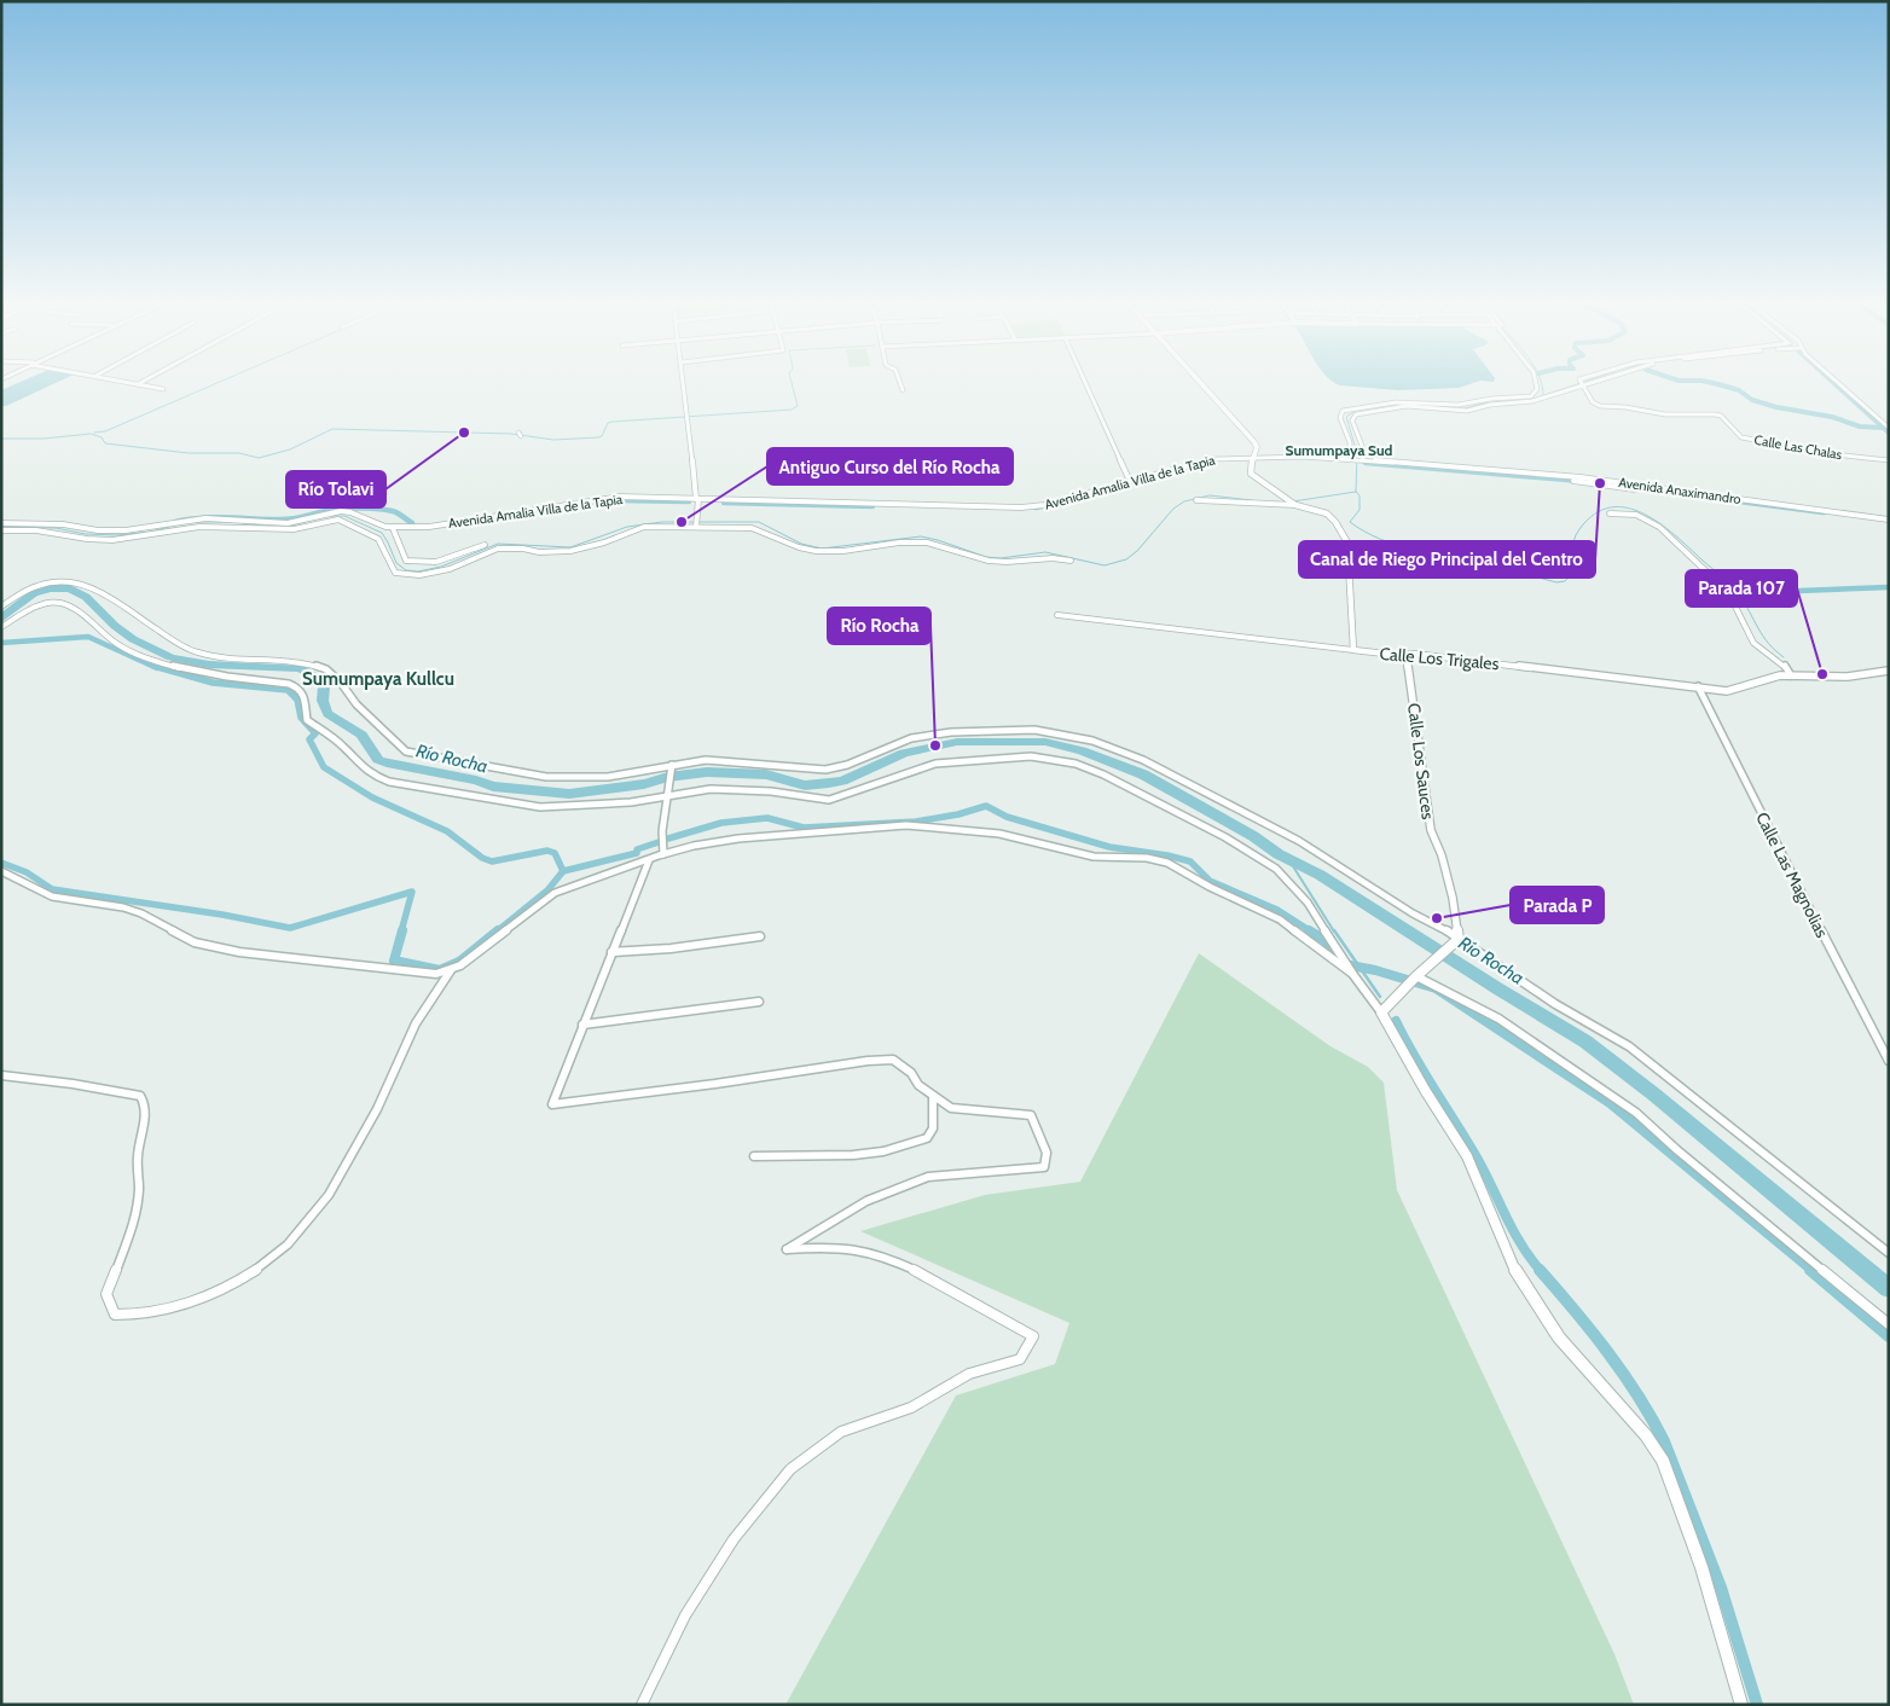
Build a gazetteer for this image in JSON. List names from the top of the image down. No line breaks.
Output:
{"streets":{"street":["Calle Las Chalas","Avenida Amalia Villa de la Tapia","Avenida Anaximandro","Calle Los Trigales","Calle Los Sauces","Calle Las Magnolias"]},"crossings":[["Avenida Amalia Villa de la Tapia","Avenida Anaximandro"],["Calle Los Trigales","Calle Los Sauces"],["Calle Los Trigales","Calle Las Magnolias"]],"districts":["Sumumpaya Sud","Sumumpaya Kullcu"],"water":["Río Rocha"],"places":["Río Tolavi","Canal de Riego Principal del Centro","Antiguo Curso del Río Rocha","Parada 107","Río Rocha","Parada P"]}
